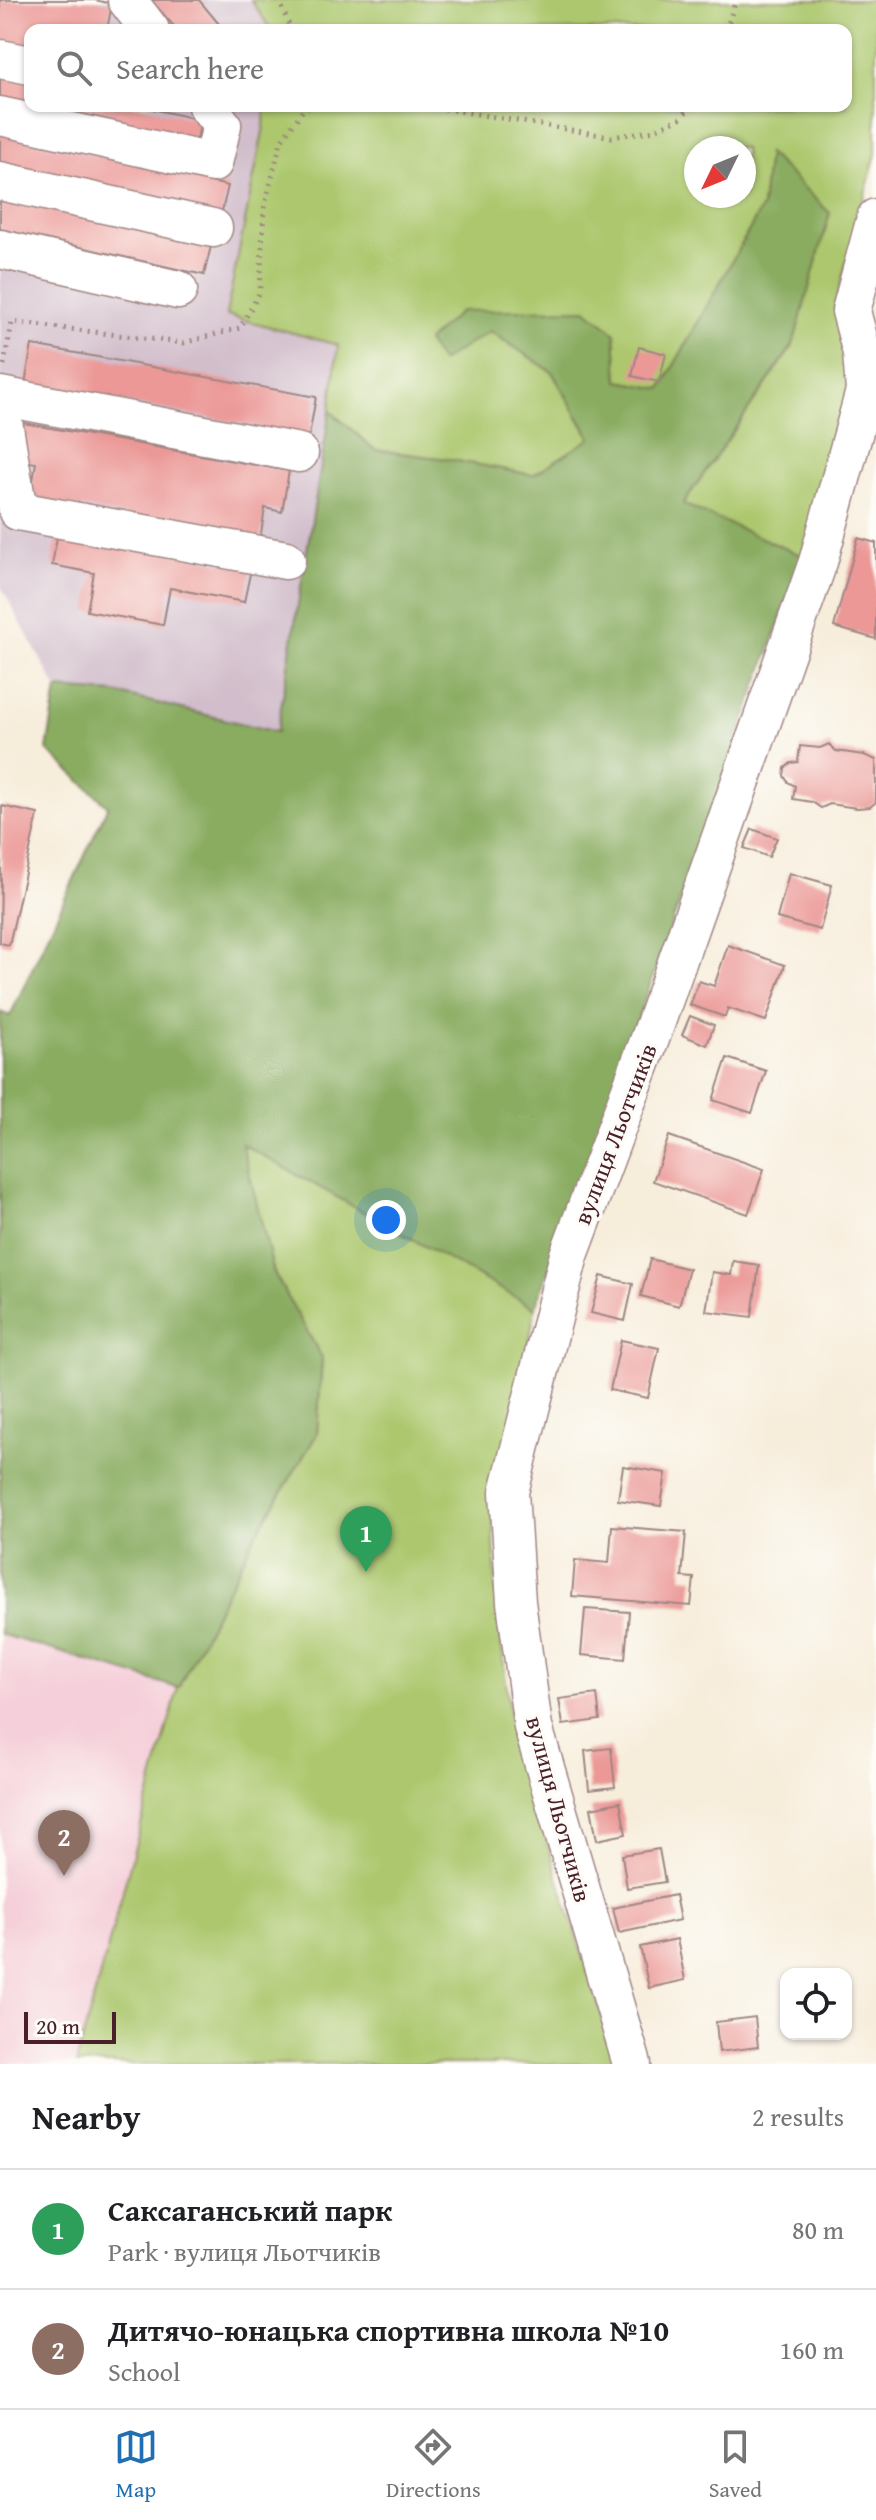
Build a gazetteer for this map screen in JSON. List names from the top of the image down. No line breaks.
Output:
{"streets":{"street":["вулиця Льотчиків"]},"scale_bar":"20 m","north":"bottom left","page":{"search":"Search here","pins":["1","2"],"scale":"20 m","heading":["Nearby","2 results"],"list":[{"mark":"1","name":"Саксаганський парк","note":"Park · вулиця Льотчиків","value":"80 m"},{"mark":"2","name":"Дитячо-юнацька спортивна школа №10","note":"School","value":"160 m"}],"nav":["Map","Directions","Saved"]}}
